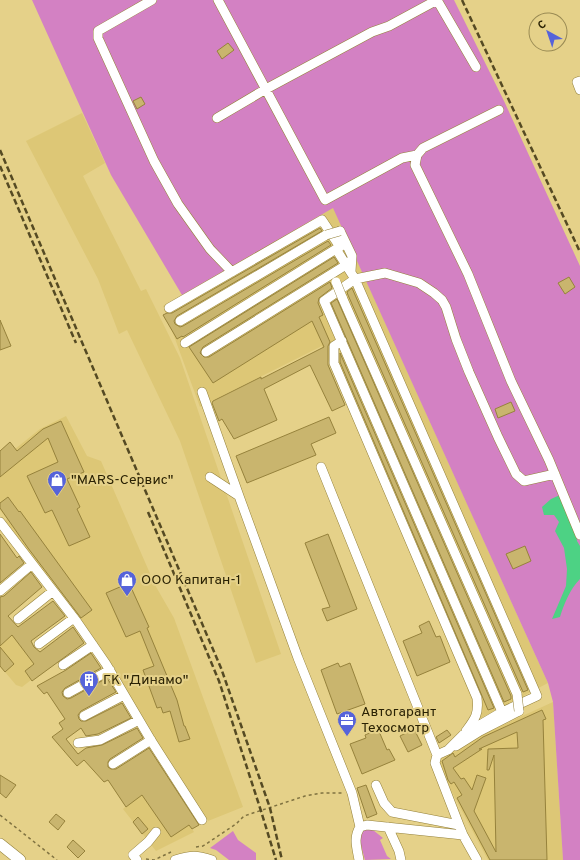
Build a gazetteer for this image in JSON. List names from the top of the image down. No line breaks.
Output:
{"places":{"shop":["\"MARS-Сервис\"","ООО Капитан-1"],"building":["ГК \"Динамо\""],"office":["Автогарант Техосмотр"]},"north":"top left"}
